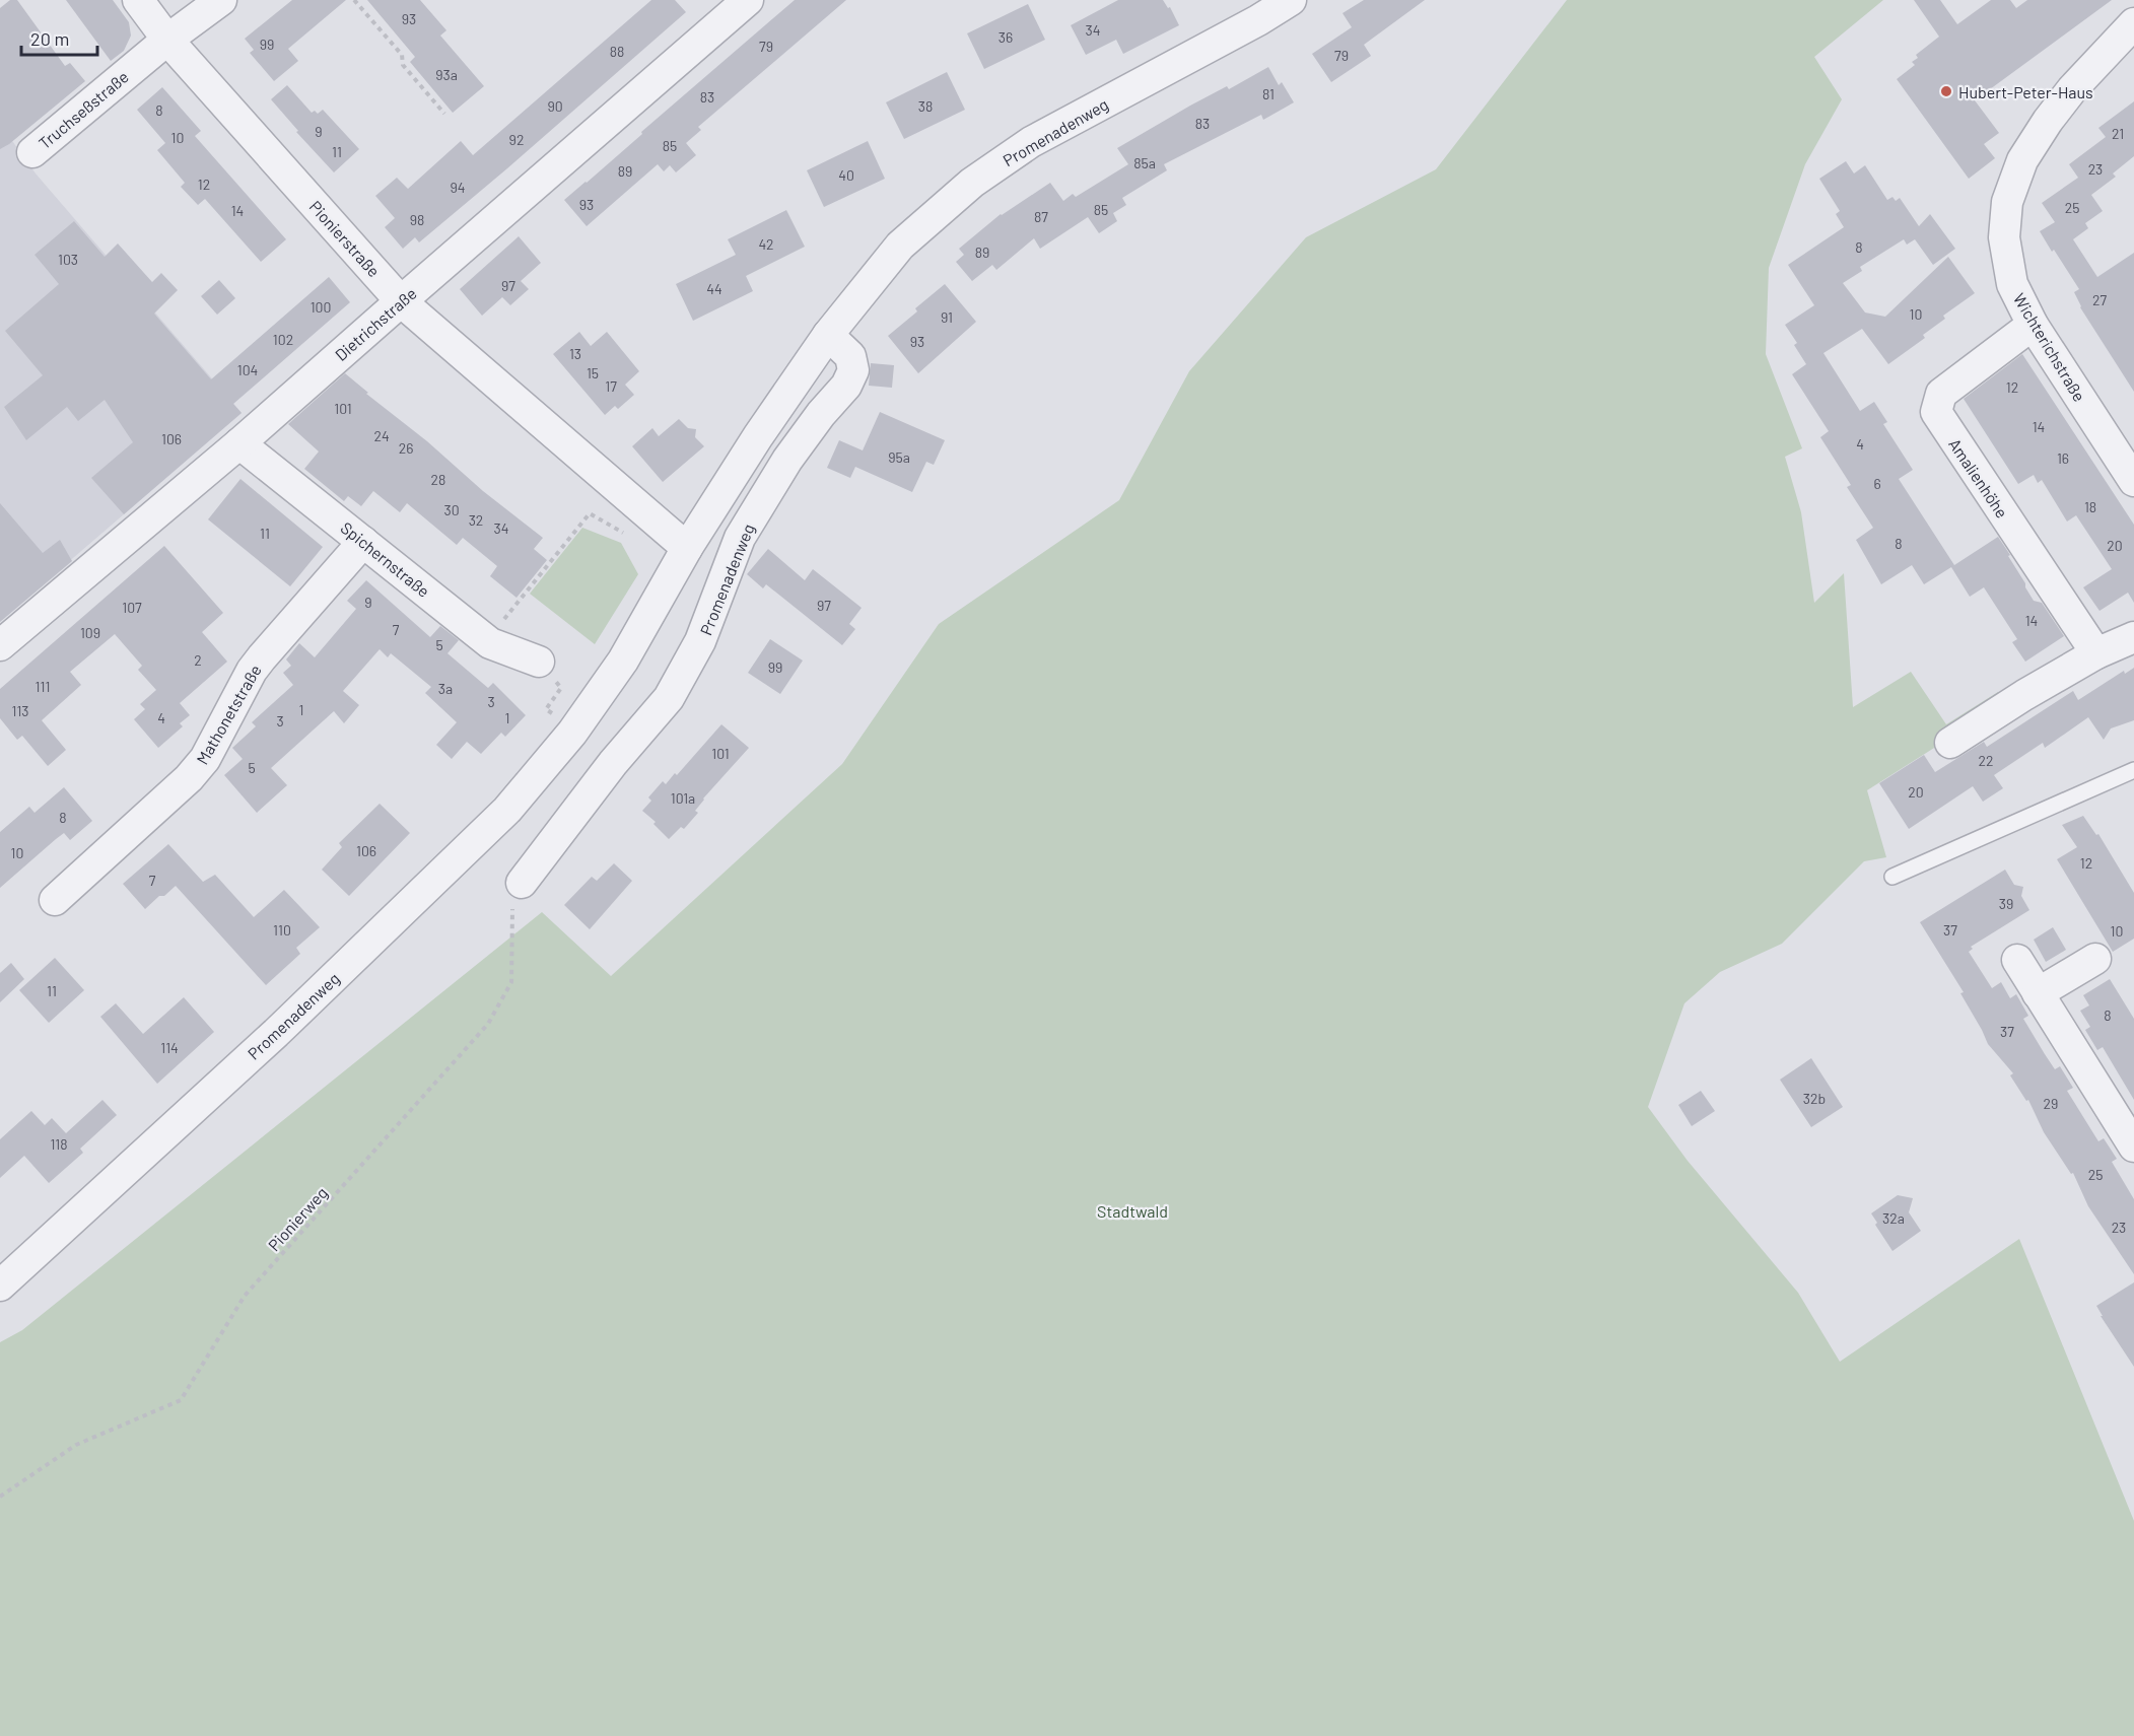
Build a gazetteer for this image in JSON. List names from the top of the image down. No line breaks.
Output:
{"streets":{"street":["Truchseßstraße","Promenadenweg","Pionierstraße","Dietrichstraße","Wichterichstraße","Amalienhöhe","Spichernstraße","Mathonetstraße"],"path":["Pionierweg"]},"crossings":[["Truchseßstraße","Pionierstraße"],["Promenadenweg","Pionierstraße"],["Promenadenweg","Pionierweg"],["Pionierstraße","Dietrichstraße"],["Dietrichstraße","Spichernstraße"],["Wichterichstraße","Amalienhöhe"],["Spichernstraße","Mathonetstraße"]],"parks":["Stadtwald"],"places":["Hubert-Peter-Haus"],"house_numbers":["93","34","36","99","79","88","79","93a","81","83","90","38","8","83","9","21","10","92","85","11","85a","23","89","40","12","94","93","25","85","14","87","98","42","8","89","103","97","44","27","100","10","91","102","93","13","104","15","17","12","101","14","24","106","4","26","95a","16","28","6","18","30","32","34","11","8","20","9","97","107","14","7","109","5","2","99","111","3a","3","1","113","4","1","3","101","22","5","20","101a","8","106","10","12","7","39","110","37","10","11","8","37","114","32b","29","118","25","32a","23"],"scale_bar":"20 m"}
